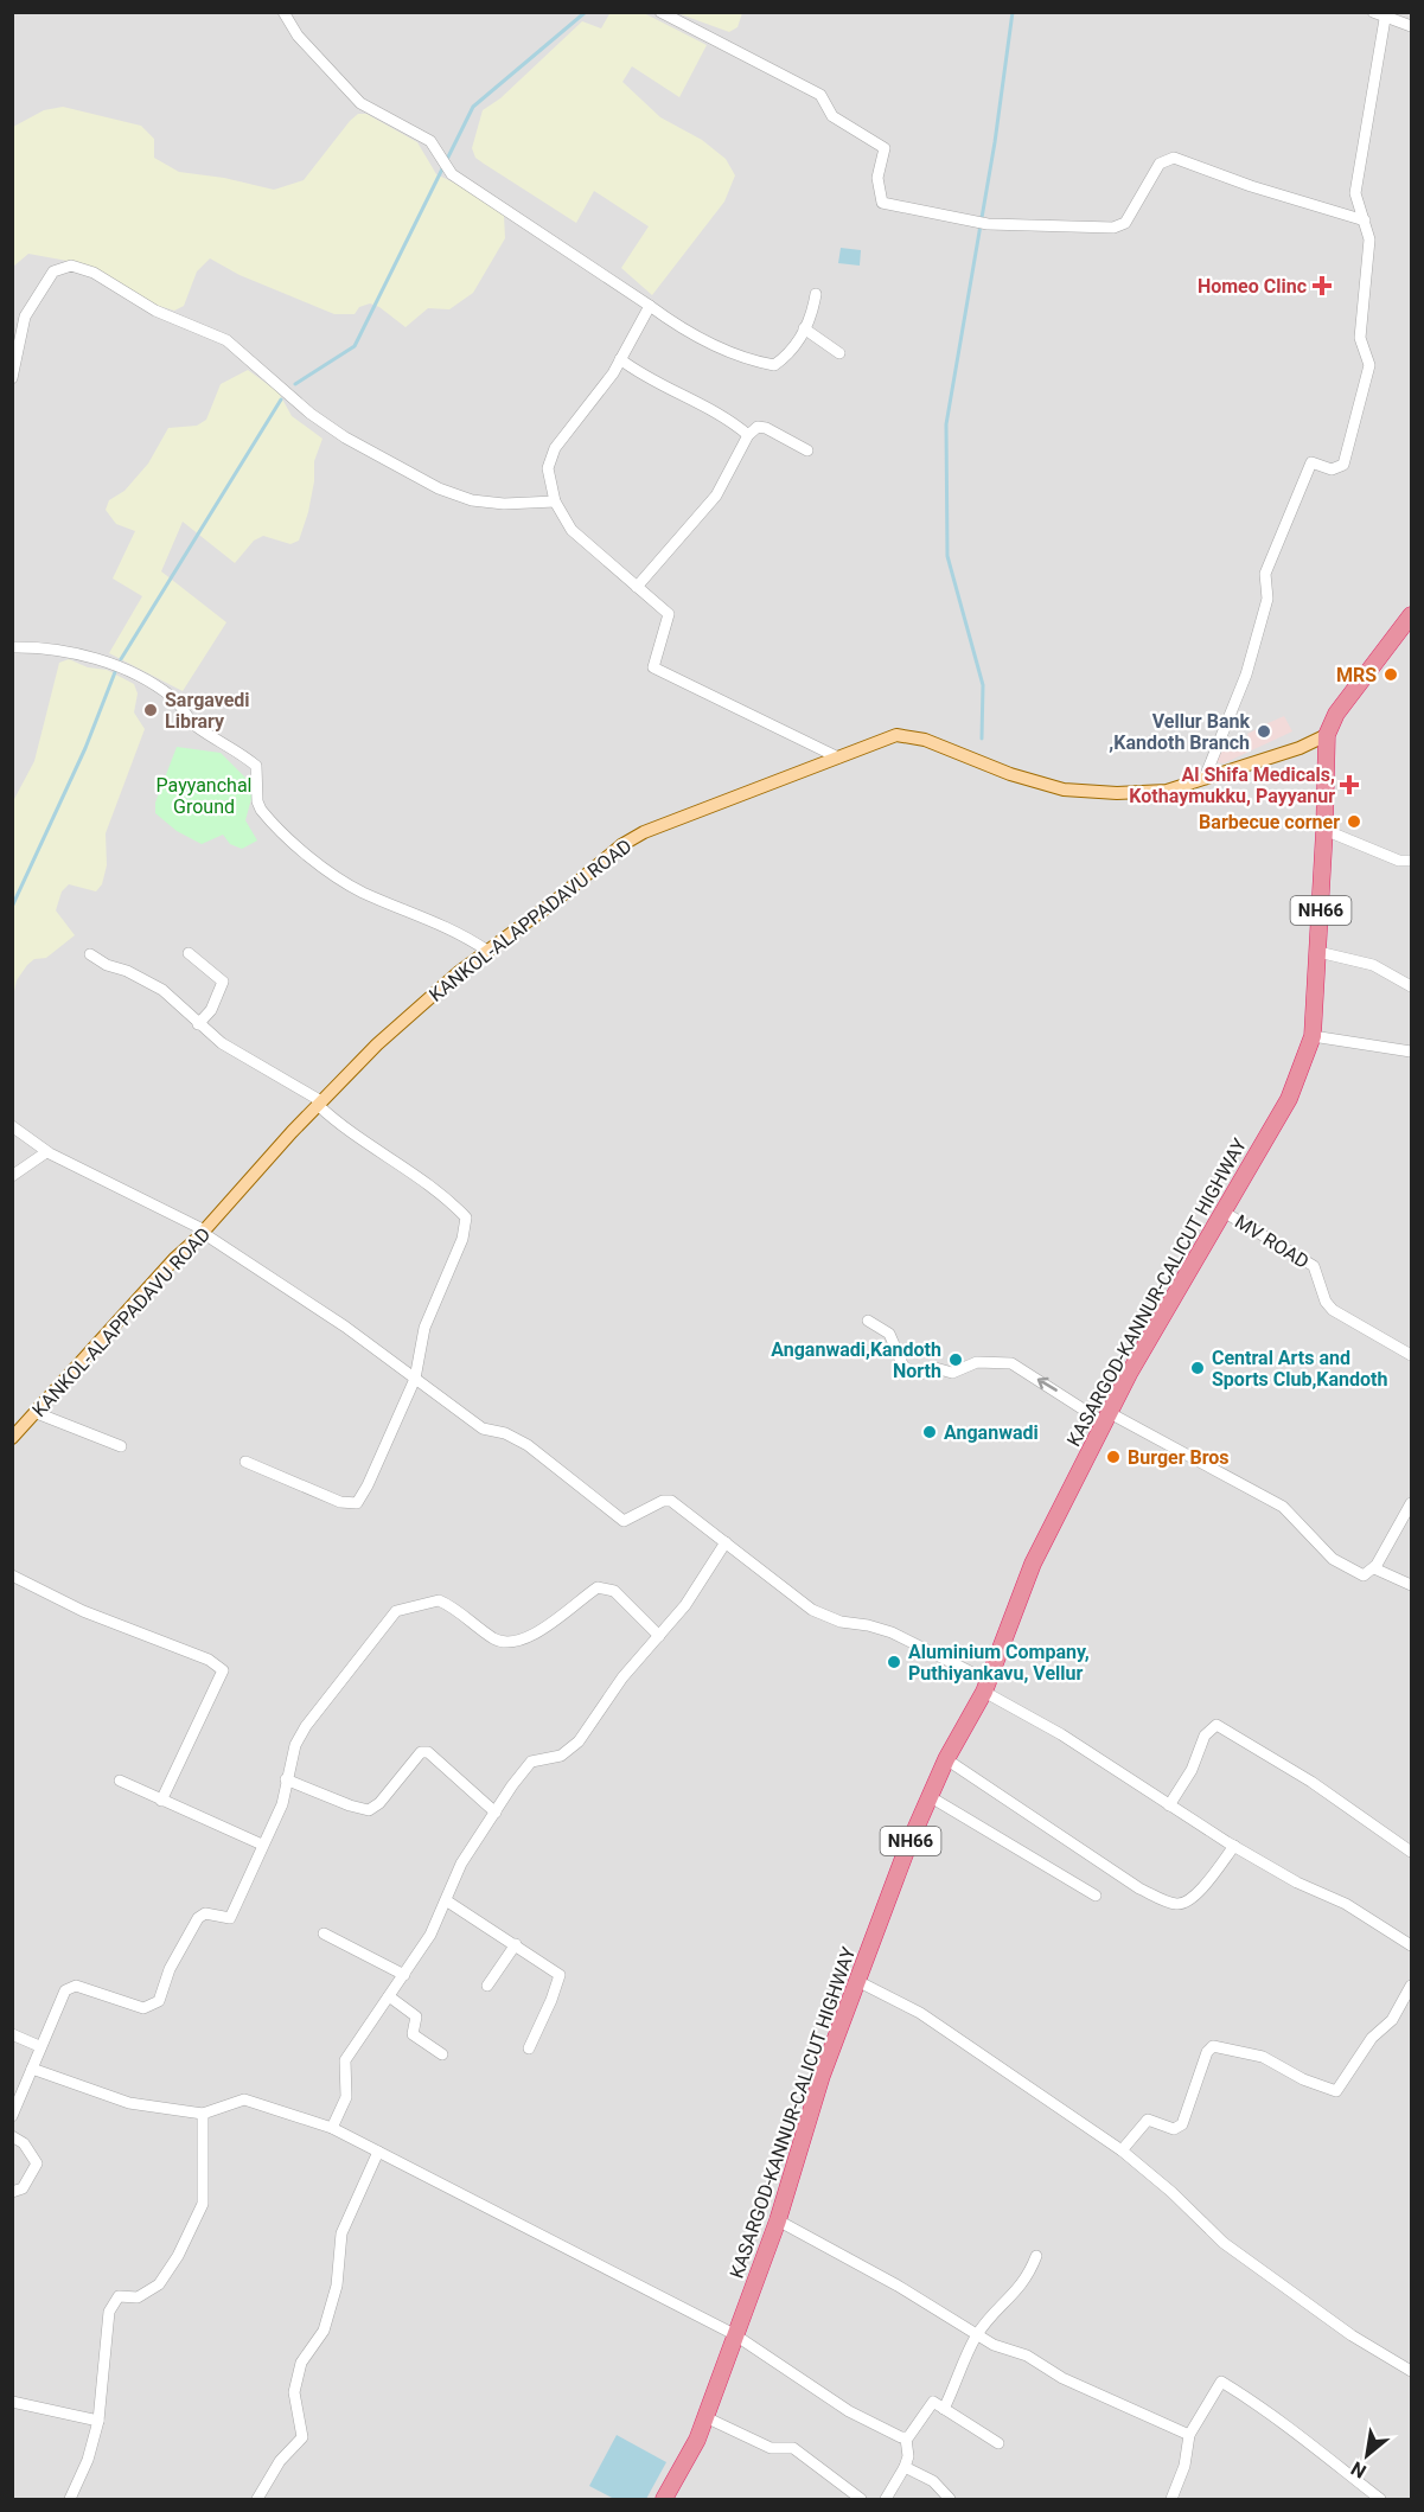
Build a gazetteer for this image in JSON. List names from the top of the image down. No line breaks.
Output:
{"streets":{"highway":["NH66","KASARGOD-KANNUR-CALICUT HIGHWAY"],"main road":["KANKOL-ALAPPADAVU ROAD"],"street":["MV ROAD"]},"crossings":[["KANKOL-ALAPPADAVU ROAD","KASARGOD-KANNUR-CALICUT HIGHWAY"],["MV ROAD","KASARGOD-KANNUR-CALICUT HIGHWAY"]],"parks":["Payyanchal Ground"],"places":{"health":["Homeo Clinc","Al Shifa Medicals, Kothaymukku, Payyanur"],"other":["MRS","Sargavedi Library","Vellur Bank ,Kandoth Branch","Barbecue corner","Anganwadi,Kandoth North","Central Arts and Sports Club,Kandoth","Anganwadi","Burger Bros","Aluminium Company, Puthiyankavu, Vellur"]},"north":"bottom left"}
